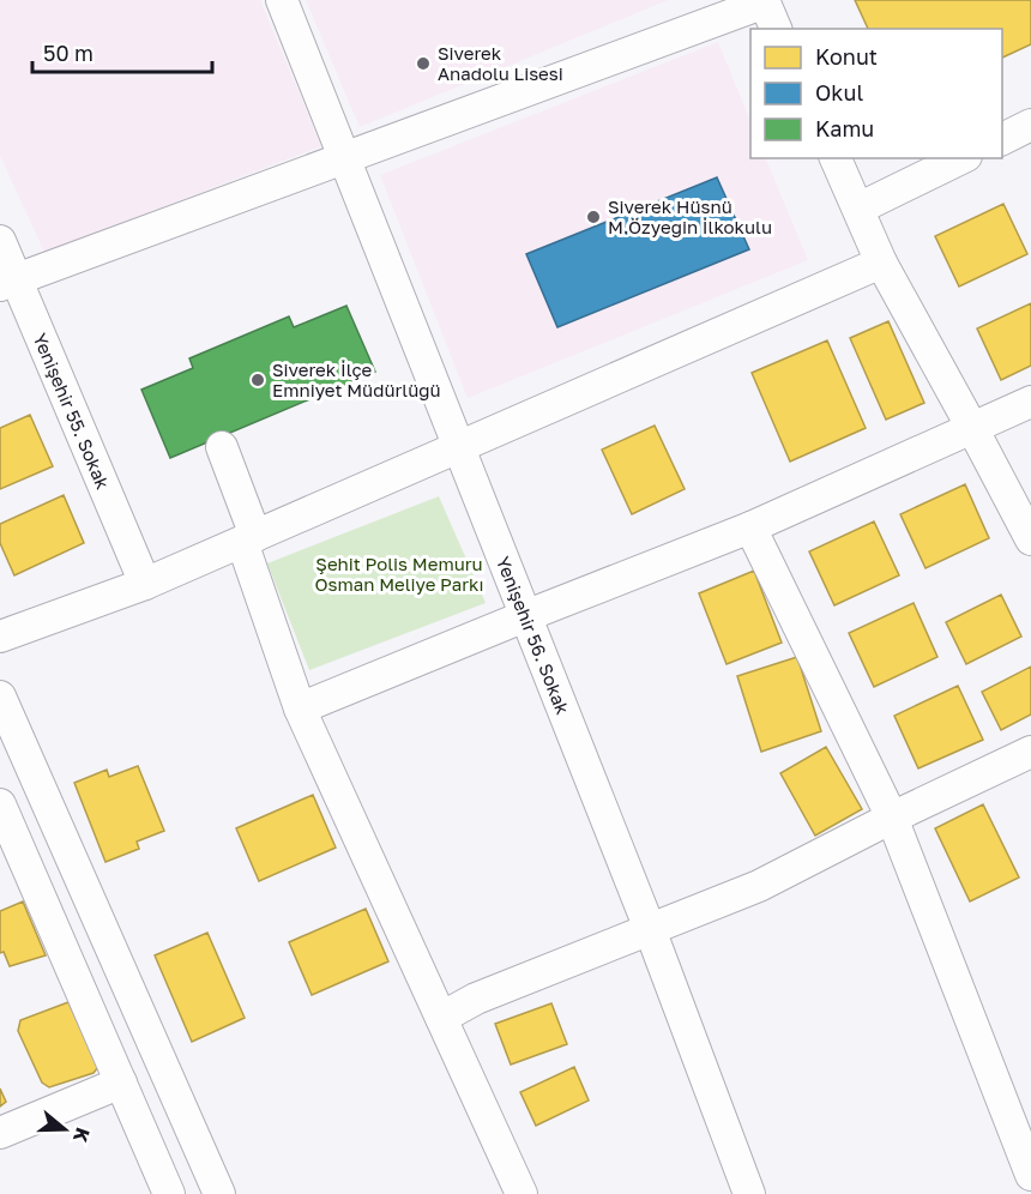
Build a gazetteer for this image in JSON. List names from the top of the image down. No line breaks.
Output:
{"streets":{"street":["Yenişehir 55. Sokak","Yenişehir 56. Sokak"]},"parks":["Şehit Polis Memuru Osman Meliye Parkı"],"places":["Siverek Anadolu Lisesi","Siverek Hüsnü M.Özyeğin İlkokulu","Siverek İlçe Emniyet Müdürlüğü"],"legend":["Konut","Okul","Kamu"],"scale_bar":"50 m","north":"right"}
